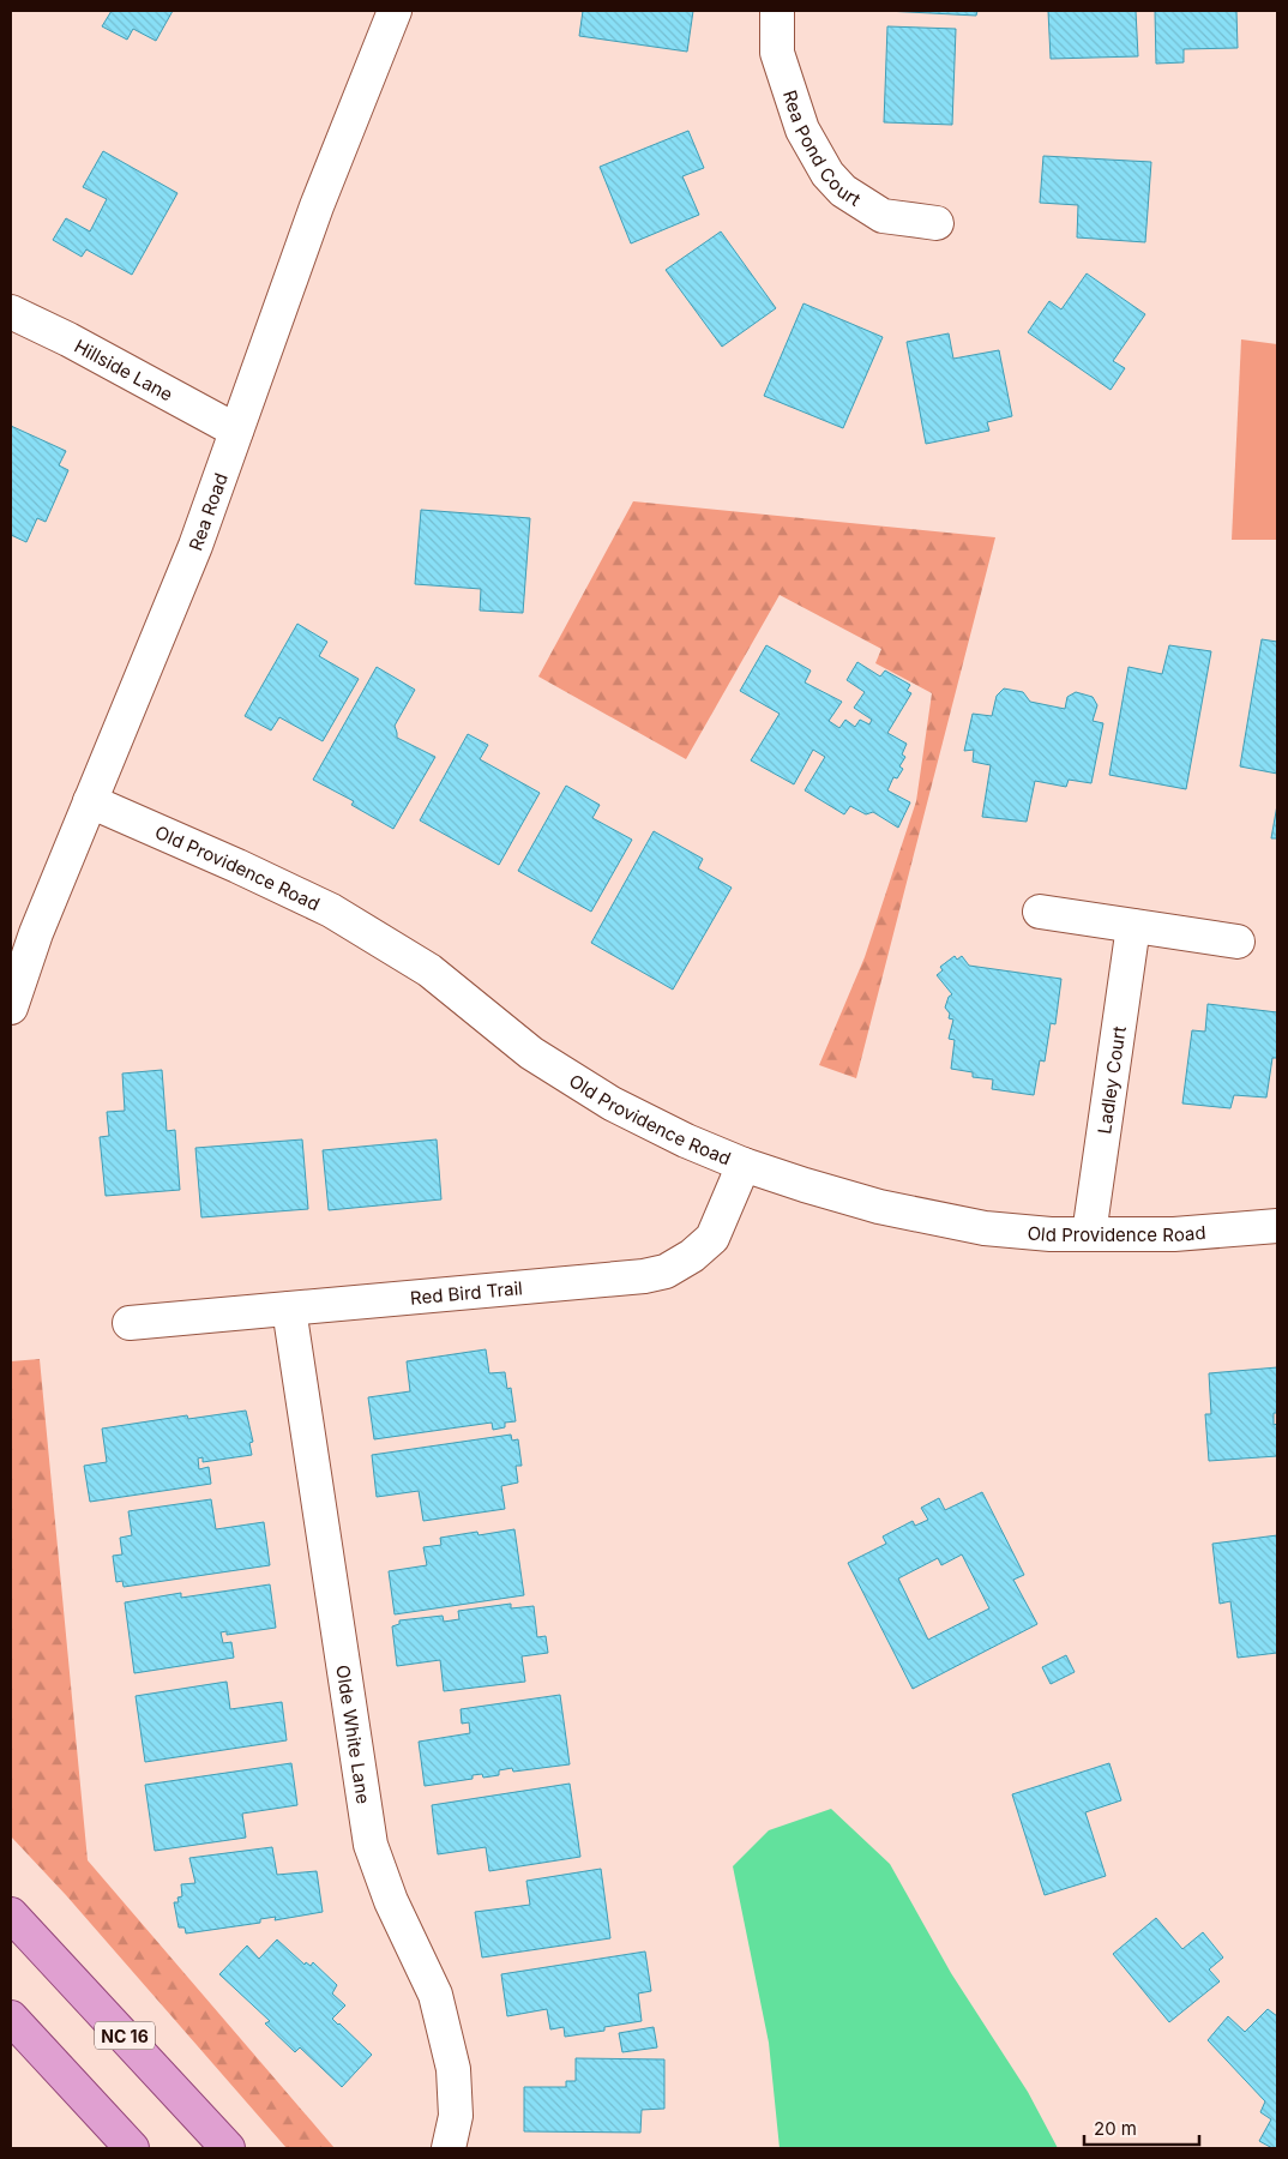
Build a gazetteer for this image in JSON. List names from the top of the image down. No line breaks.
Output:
{"streets":{"main road":["NC 16"],"street":["Rea Pond Court","Hillside Lane","Rea Road","Old Providence Road","Ladley Court","Red Bird Trail","Olde White Lane"]},"crossings":[["Hillside Lane","Rea Road"],["Rea Road","Old Providence Road"],["Old Providence Road","Ladley Court"],["Old Providence Road","Red Bird Trail"],["Red Bird Trail","Olde White Lane"]],"scale_bar":"20 m"}
